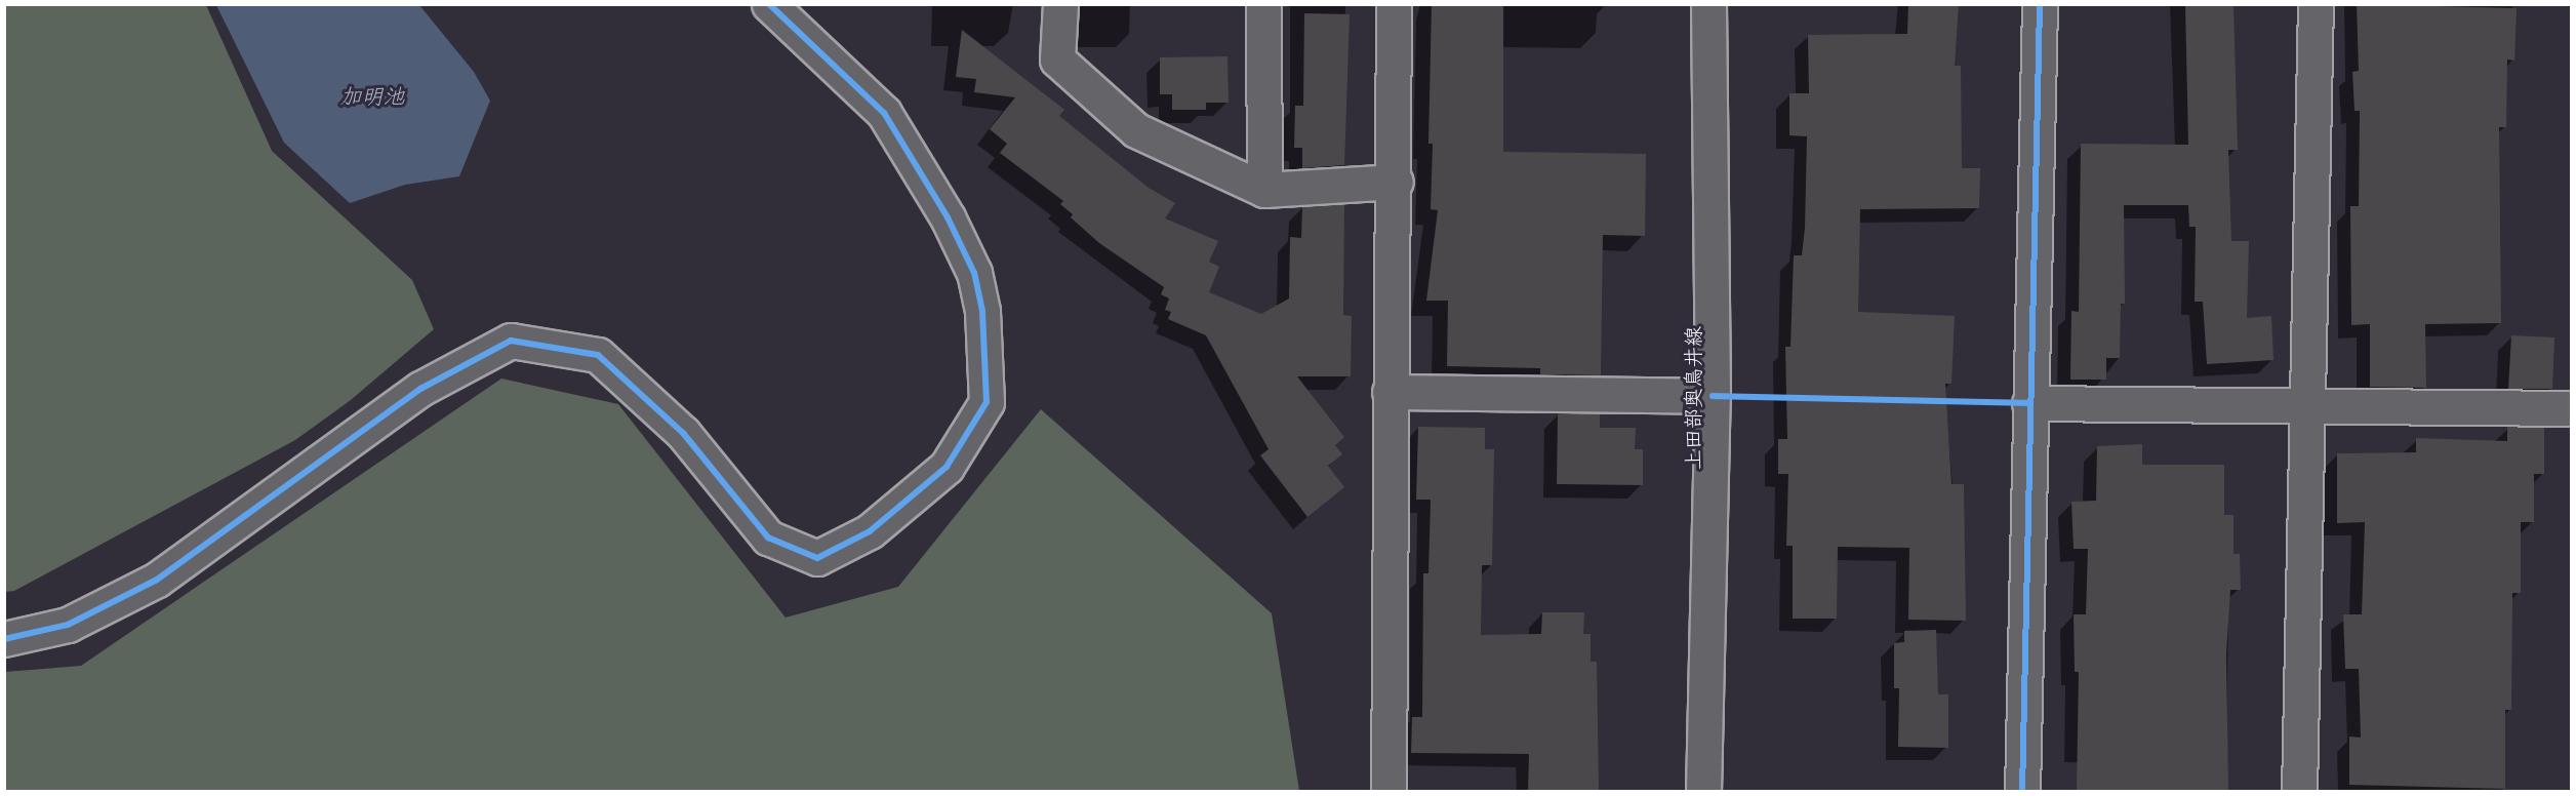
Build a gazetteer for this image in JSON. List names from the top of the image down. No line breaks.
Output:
{"streets":{"street":["上田部奥鳥井線"]},"water":["加明池"]}
